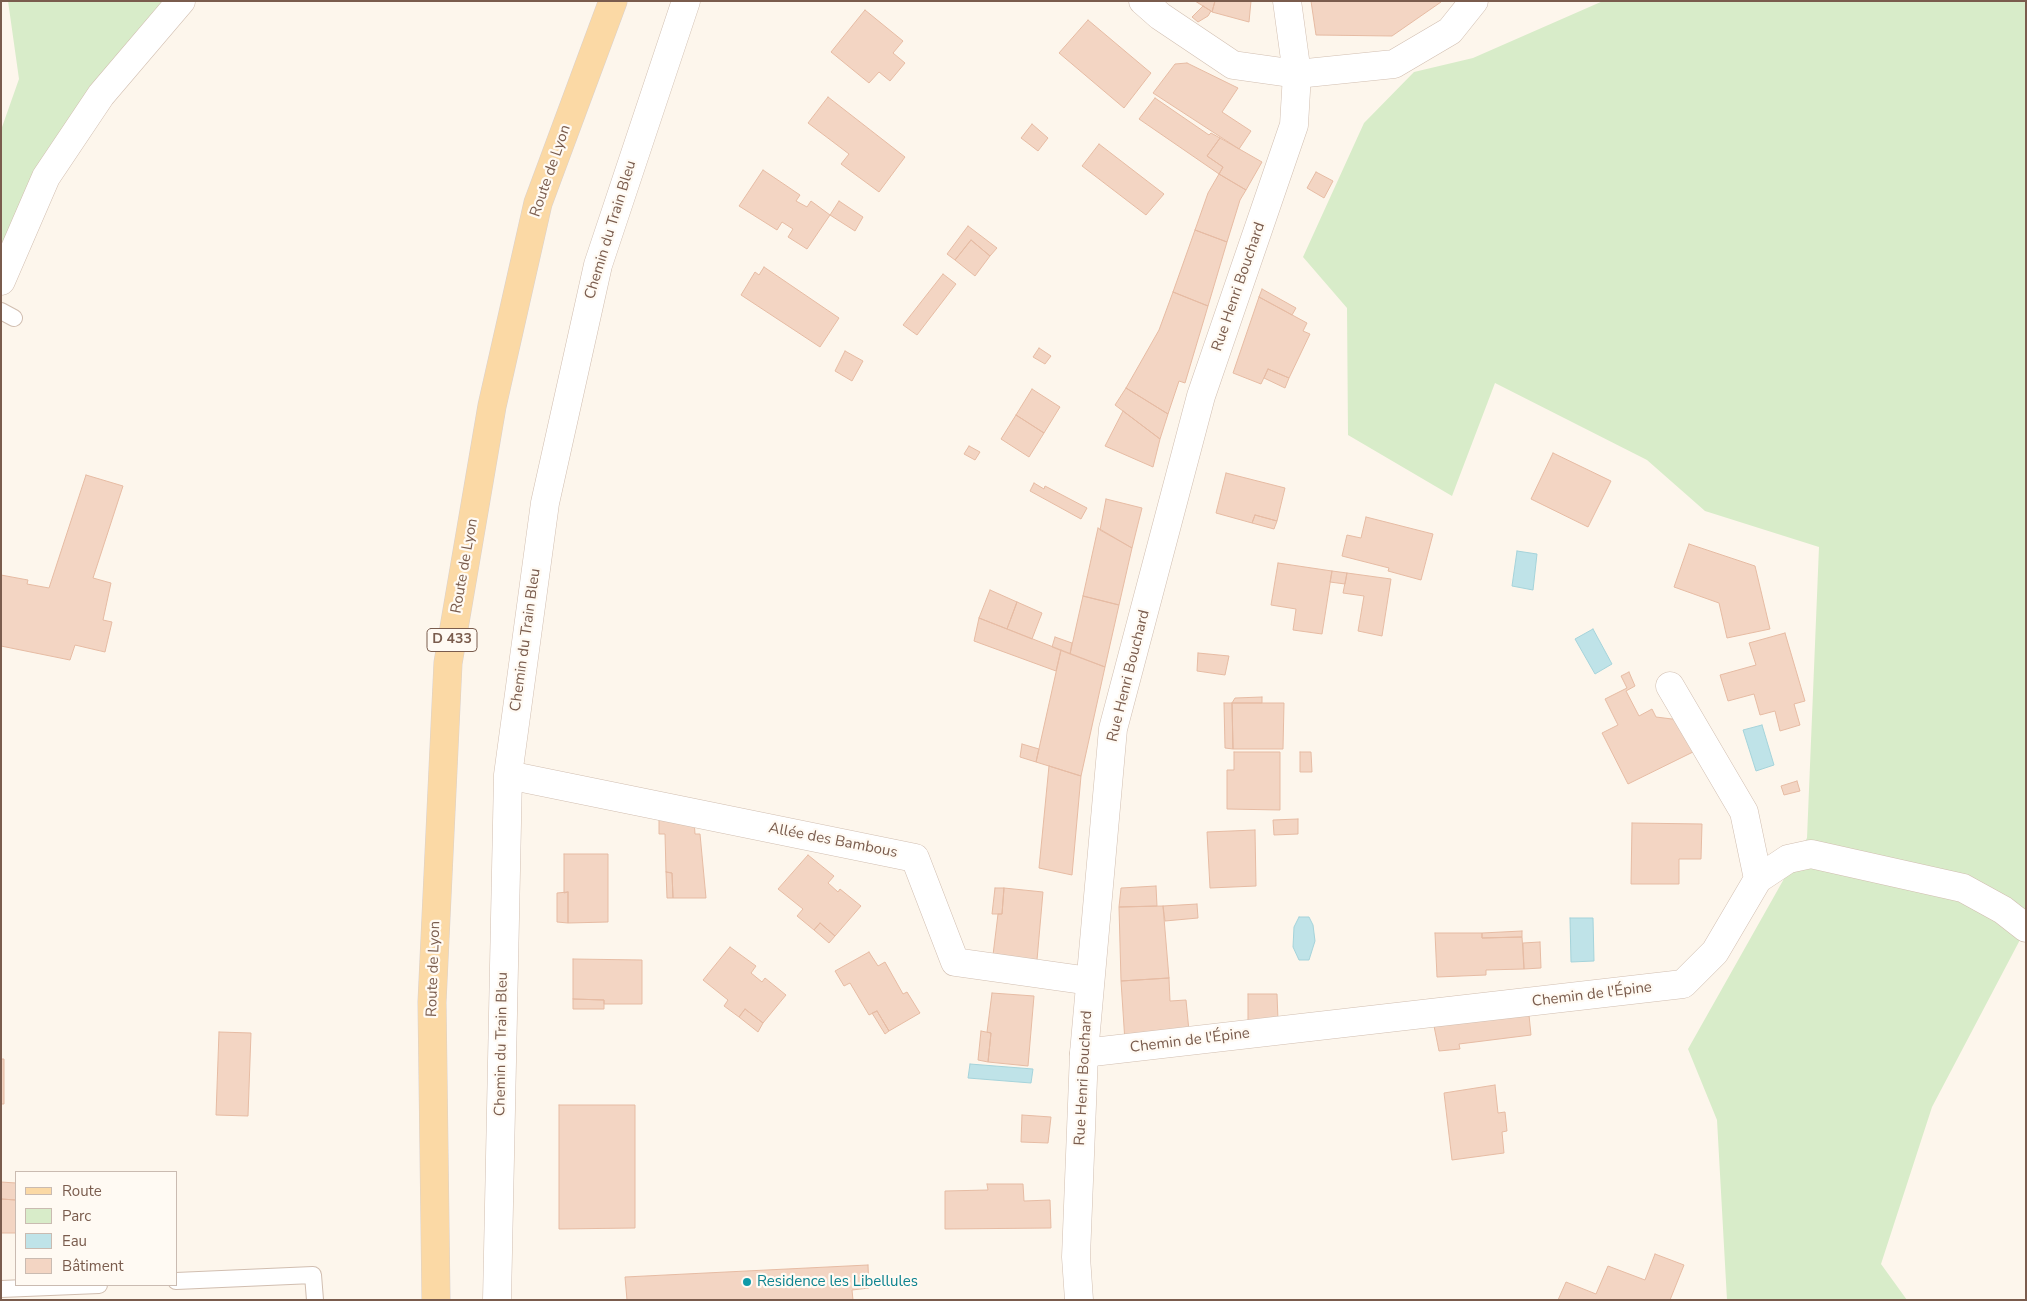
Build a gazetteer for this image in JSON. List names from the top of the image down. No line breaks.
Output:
{"streets":{"main road":["Route de Lyon","D 433"],"street":["Chemin du Train Bleu","Rue Henri Bouchard","Allée des Bambous","Chemin de l'Épine"]},"crossings":[["Chemin du Train Bleu","Allée des Bambous"],["Rue Henri Bouchard","Allée des Bambous"],["Rue Henri Bouchard","Chemin de l'Épine"]],"places":["Residence les Libellules"],"legend":["Route","Parc","Eau","Bâtiment"]}
